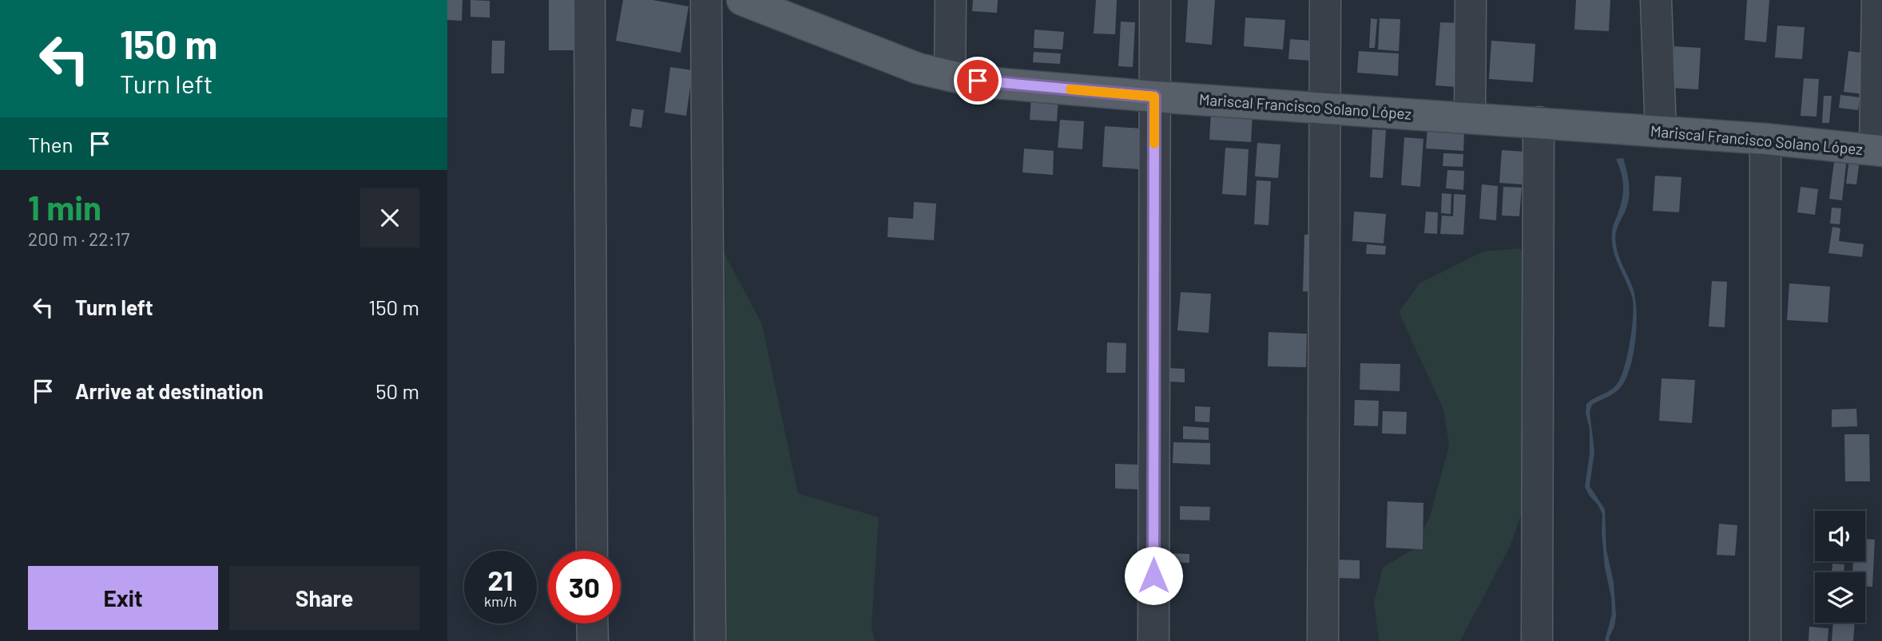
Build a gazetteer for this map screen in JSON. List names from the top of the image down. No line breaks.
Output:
{"streets":{"main road":["Mariscal Francisco Solano López"]},"page":{"turn":["150 m","Turn left"],"then":"Then","heading":["1 min","200 m · 22:17"],"list":[{"name":"Turn left","value":"150 m"},{"name":"Arrive at destination","value":"50 m"}],"speed":"21 km/h","limit":"30","buttons":["Exit","Share"]}}
